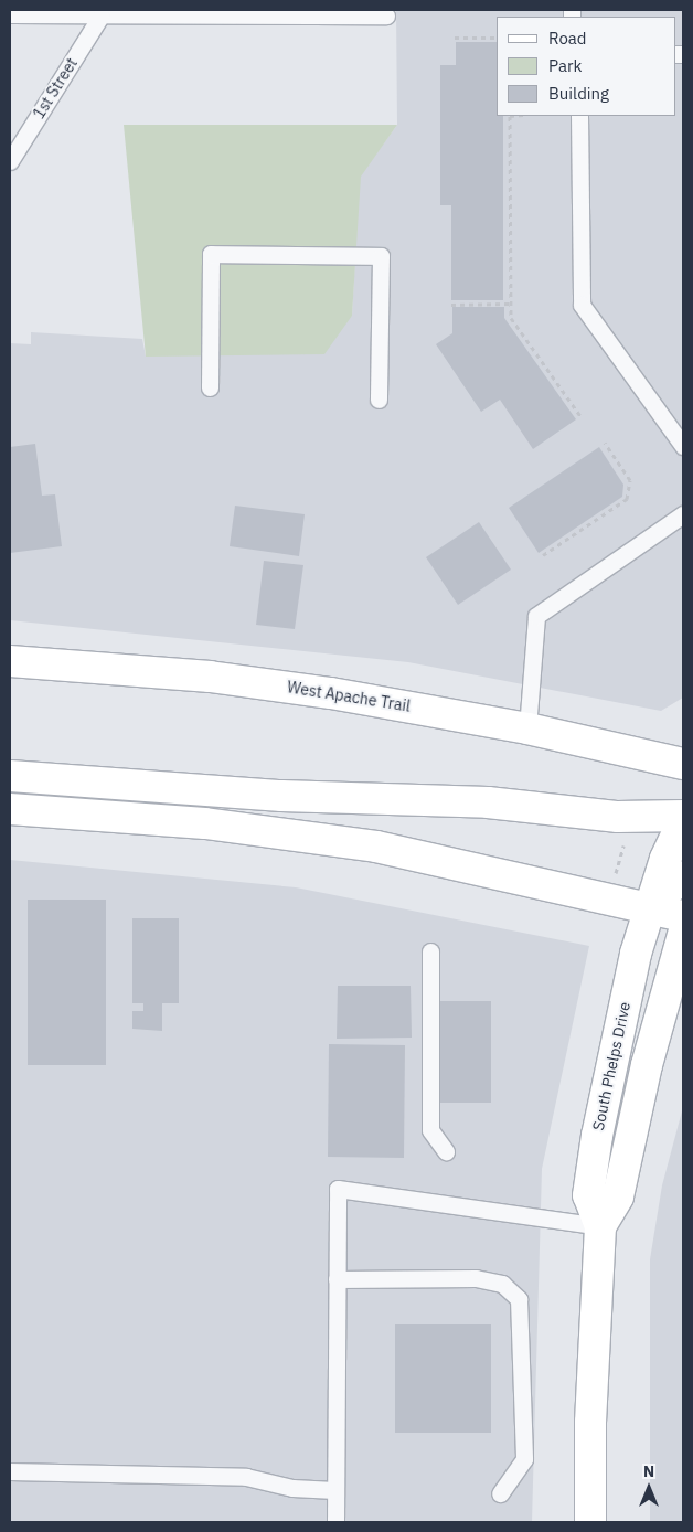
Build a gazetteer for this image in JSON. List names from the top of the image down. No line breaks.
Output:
{"streets":{"main road":["West Apache Trail","South Phelps Drive"],"lane":["1st Street"]},"legend":["Road","Park","Building"],"north":"top"}
